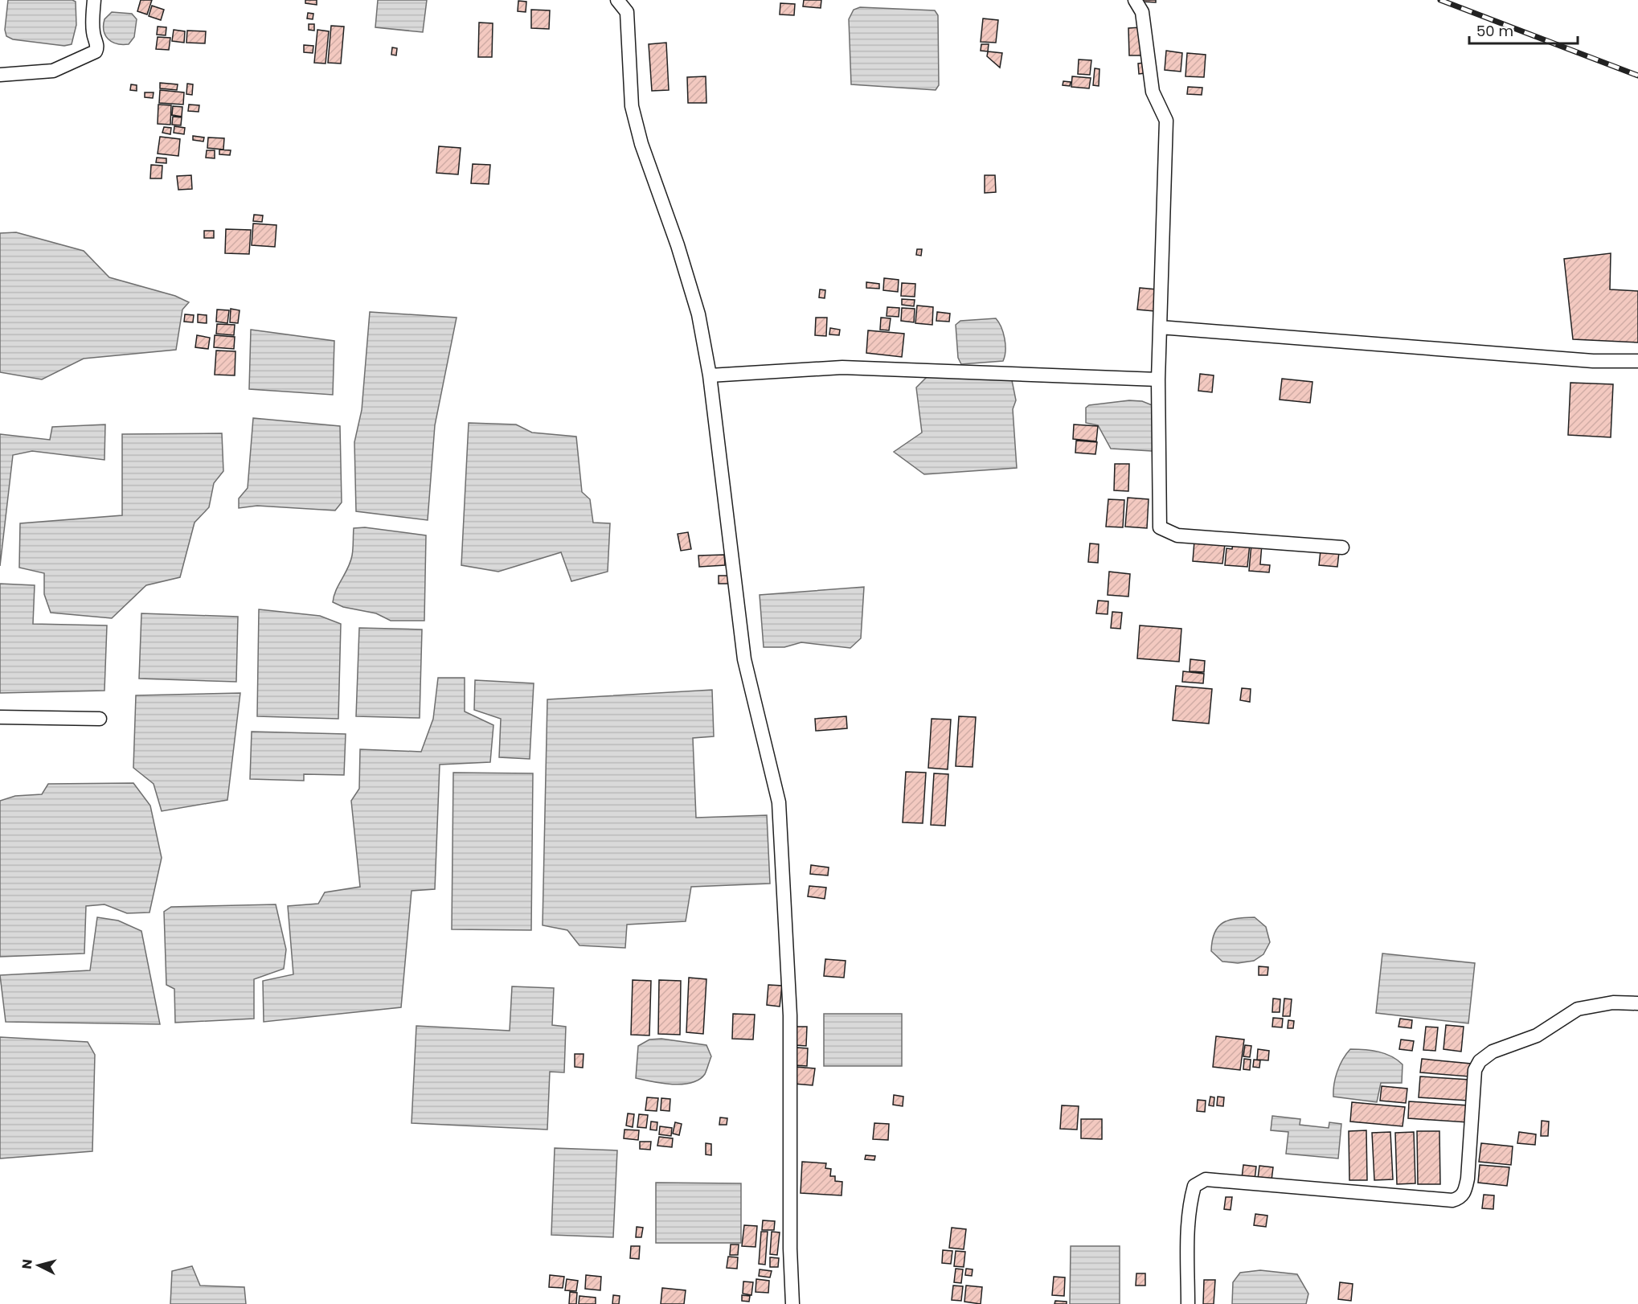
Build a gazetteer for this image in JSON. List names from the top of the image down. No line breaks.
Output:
{"scale_bar":"50 m","north":"left"}
